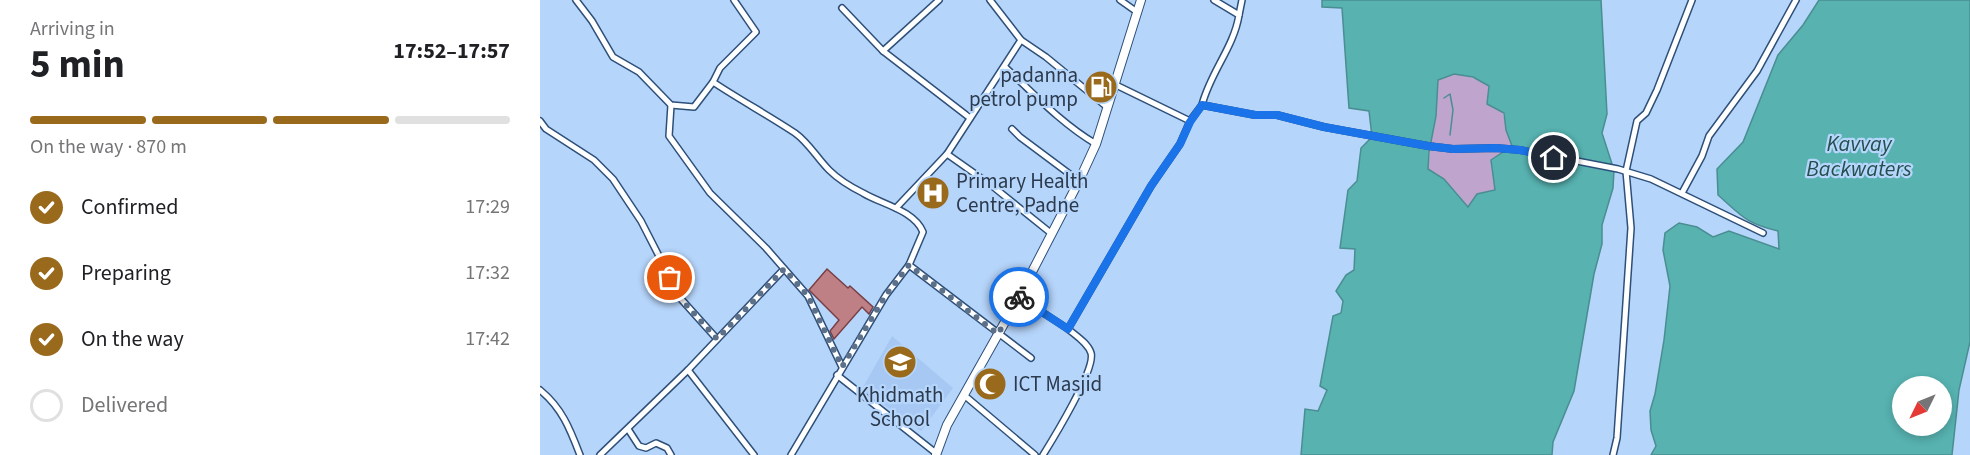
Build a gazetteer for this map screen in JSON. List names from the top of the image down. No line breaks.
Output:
{"water":["Kavvay Backwaters"],"places":{"fuel station":["padanna petrol pump"],"hospital":["Primary Health Centre, Padne"],"school or university":["Khidmath School"],"mosque":["ICT Masjid"]},"north":"bottom left","page":{"heading":["5 min","Arriving in","17:52–17:57"],"bar":"On the way · 870 m","list":[["Confirmed","17:29"],["Preparing","17:32"],["On the way","17:42"],"Delivered"]}}
